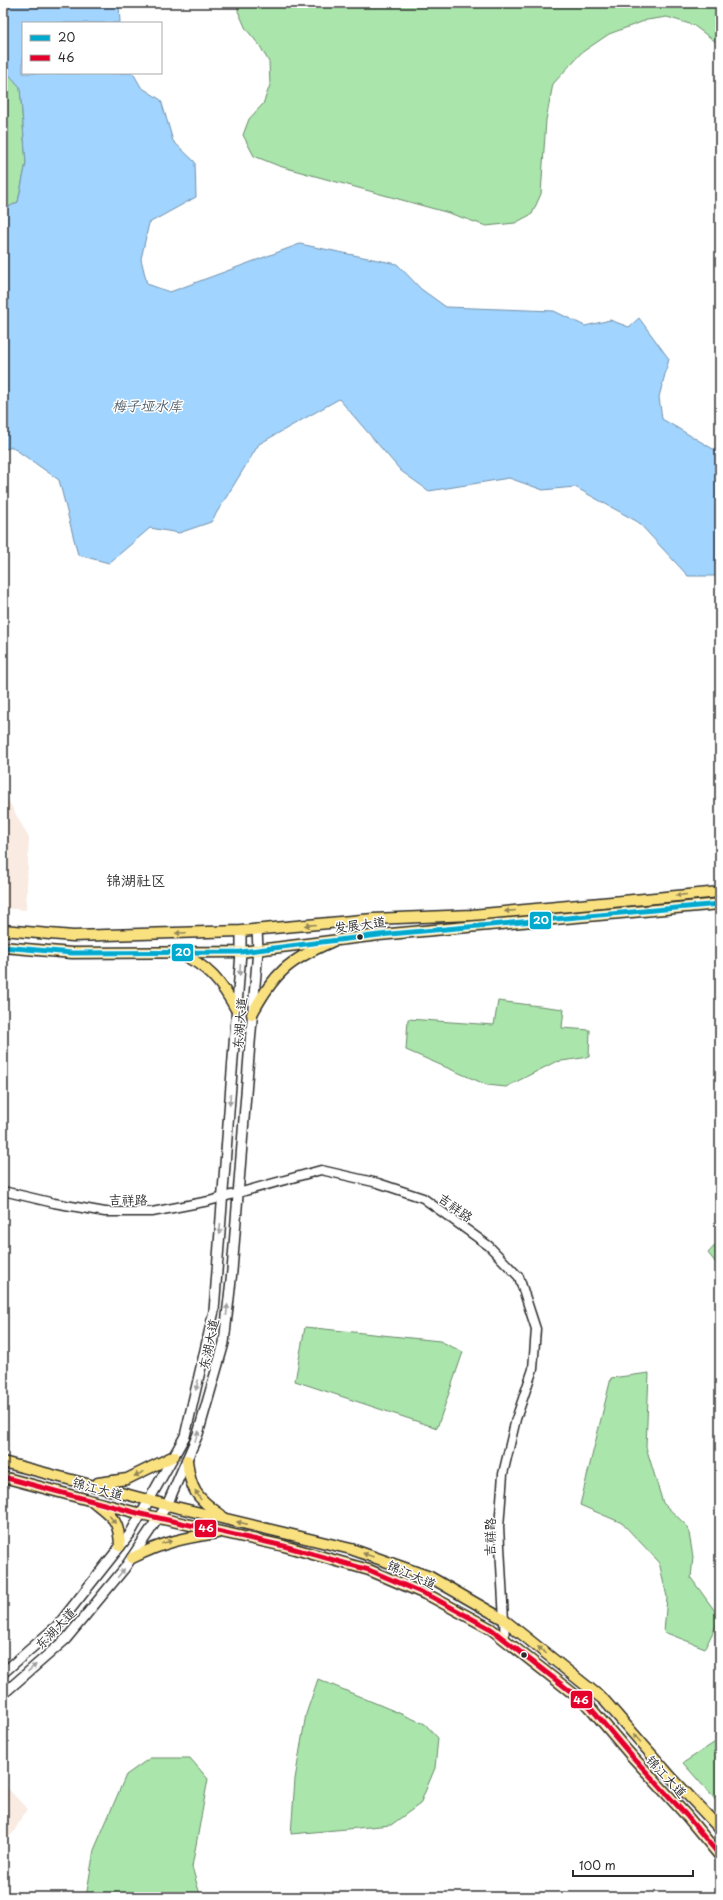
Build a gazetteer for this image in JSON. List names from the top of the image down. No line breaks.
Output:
{"streets":{"main road":["发展大道","东湖大道","锦江大道"],"street":["吉祥路"]},"crossings":[["发展大道","东湖大道"],["东湖大道","吉祥路"],["东湖大道","锦江大道"],["吉祥路","锦江大道"]],"districts":["锦湖社区"],"water":["梅子垭水库"],"lines":["transit line 20","transit line 46"],"legend":["20","46"],"scale_bar":"100 m"}
